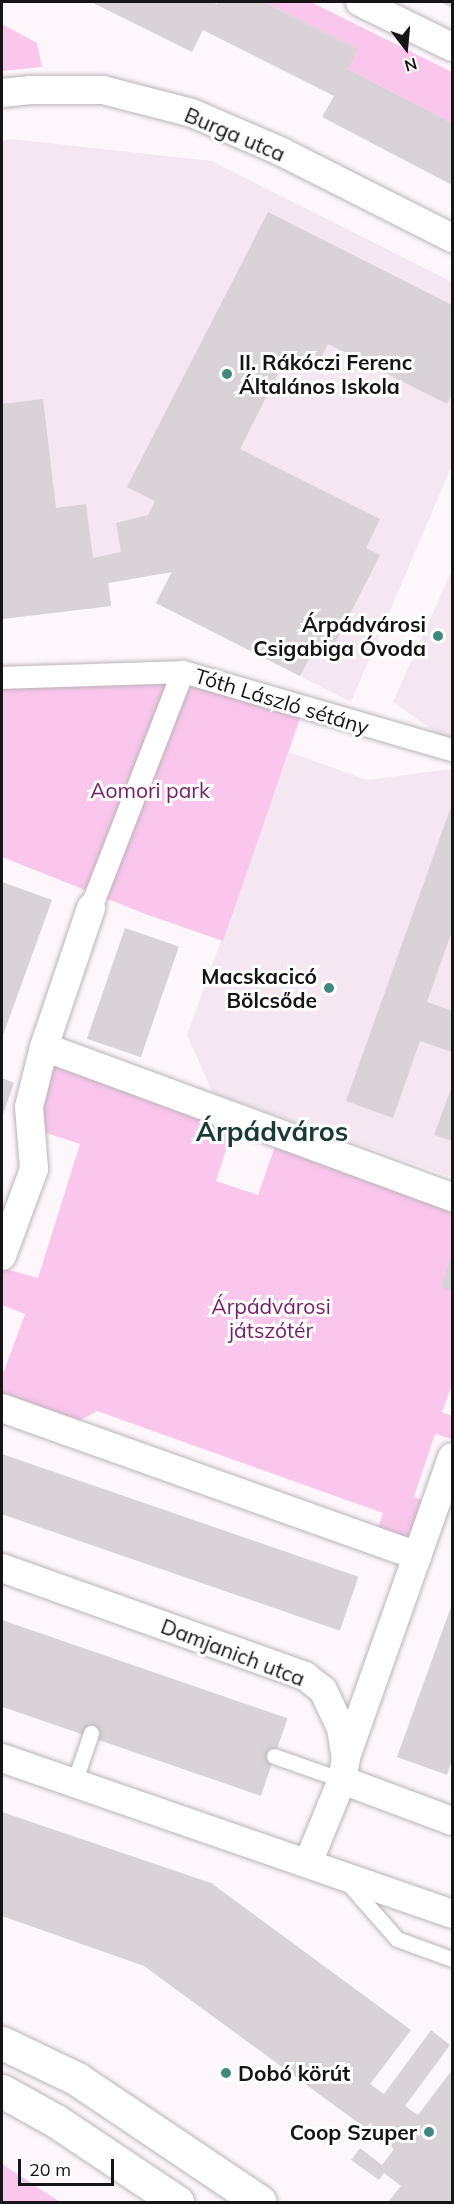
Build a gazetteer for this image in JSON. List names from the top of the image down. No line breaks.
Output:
{"streets":{"street":["Burga utca","Tóth László sétány","Damjanich utca"]},"districts":["Árpádváros"],"parks":["Aomori park","Árpádvárosi játszótér"],"places":["II. Rákóczi Ferenc Általános Iskola","Árpádvárosi Csigabiga Óvoda","Macskacicó Bölcsőde","Dobó körút","Coop Szuper"],"scale_bar":"20 m","north":"bottom"}
